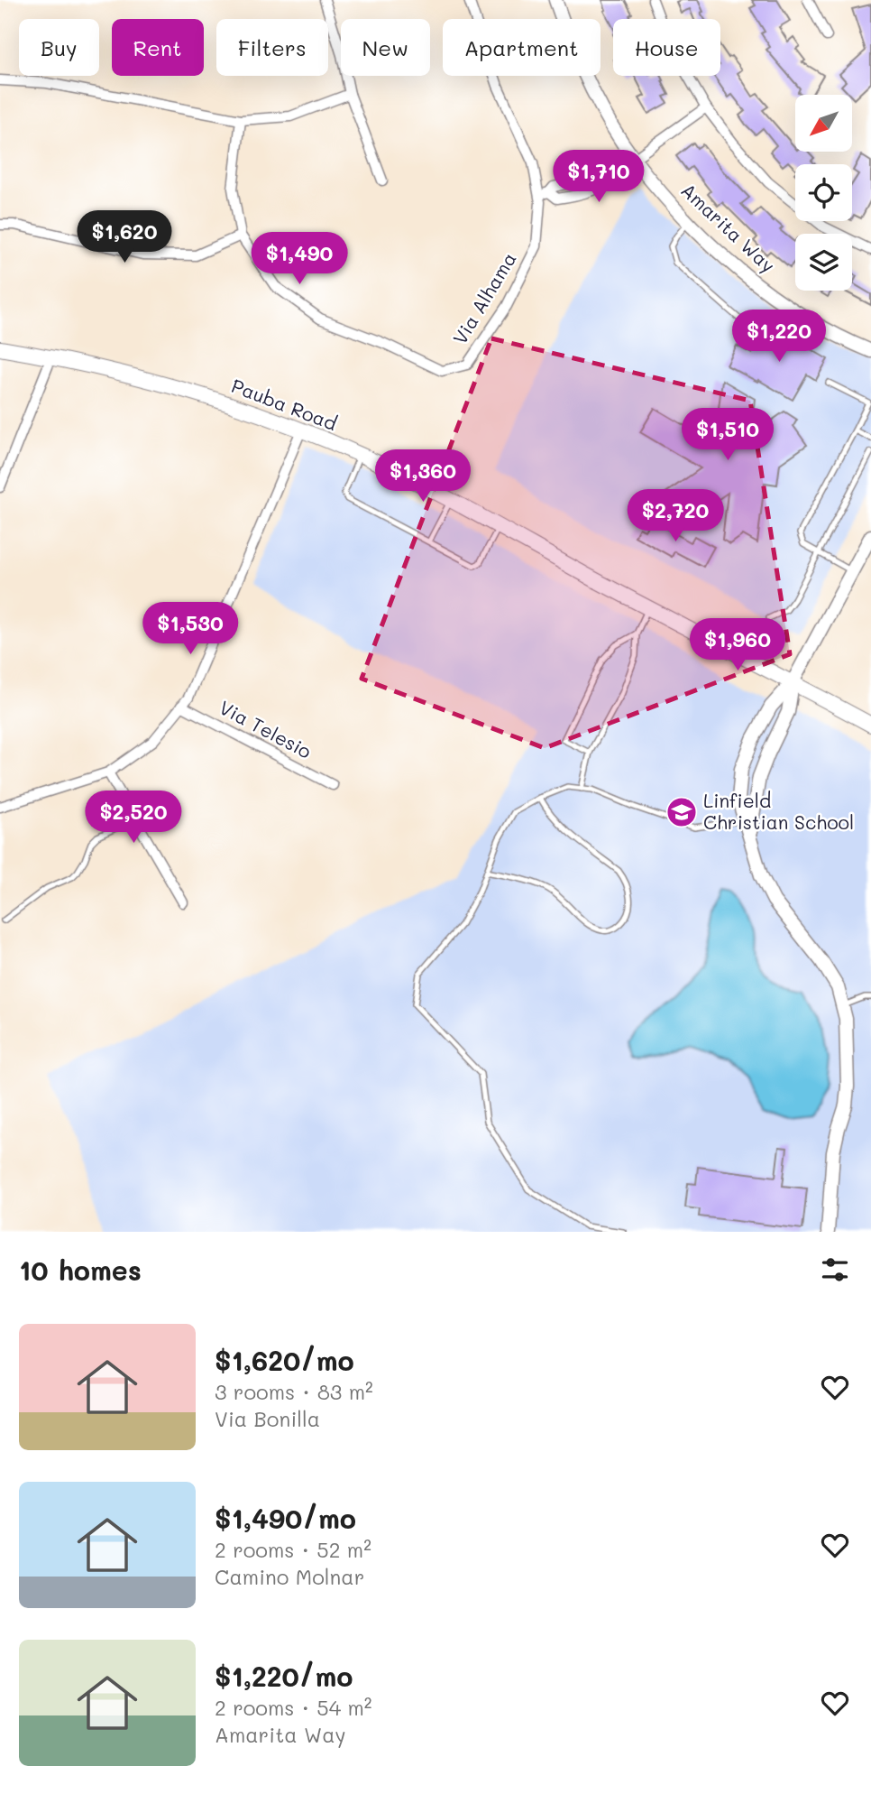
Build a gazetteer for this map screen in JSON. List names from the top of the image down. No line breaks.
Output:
{"streets":{"main road":["Pauba Road"],"street":["Amarita Way","Via Alhama","Via Telesio"]},"places":{"school or university":["Linfield Christian School"]},"north":"bottom left","page":{"chip":["Buy","Rent","Filters","New","Apartment","House"],"price":["$1,710","$1,620","$1,490","$1,220","$1,510","$1,360","$2,720","$1,530","$1,960","$2,520"],"heading":"10 homes","list":[{"name":"$1,620/mo","note":"3 rooms · 83 m² · Via Bonilla"},{"name":"$1,490/mo","note":"2 rooms · 52 m² · Camino Molnar"},{"name":"$1,220/mo","note":"2 rooms · 54 m² · Amarita Way"}]}}
